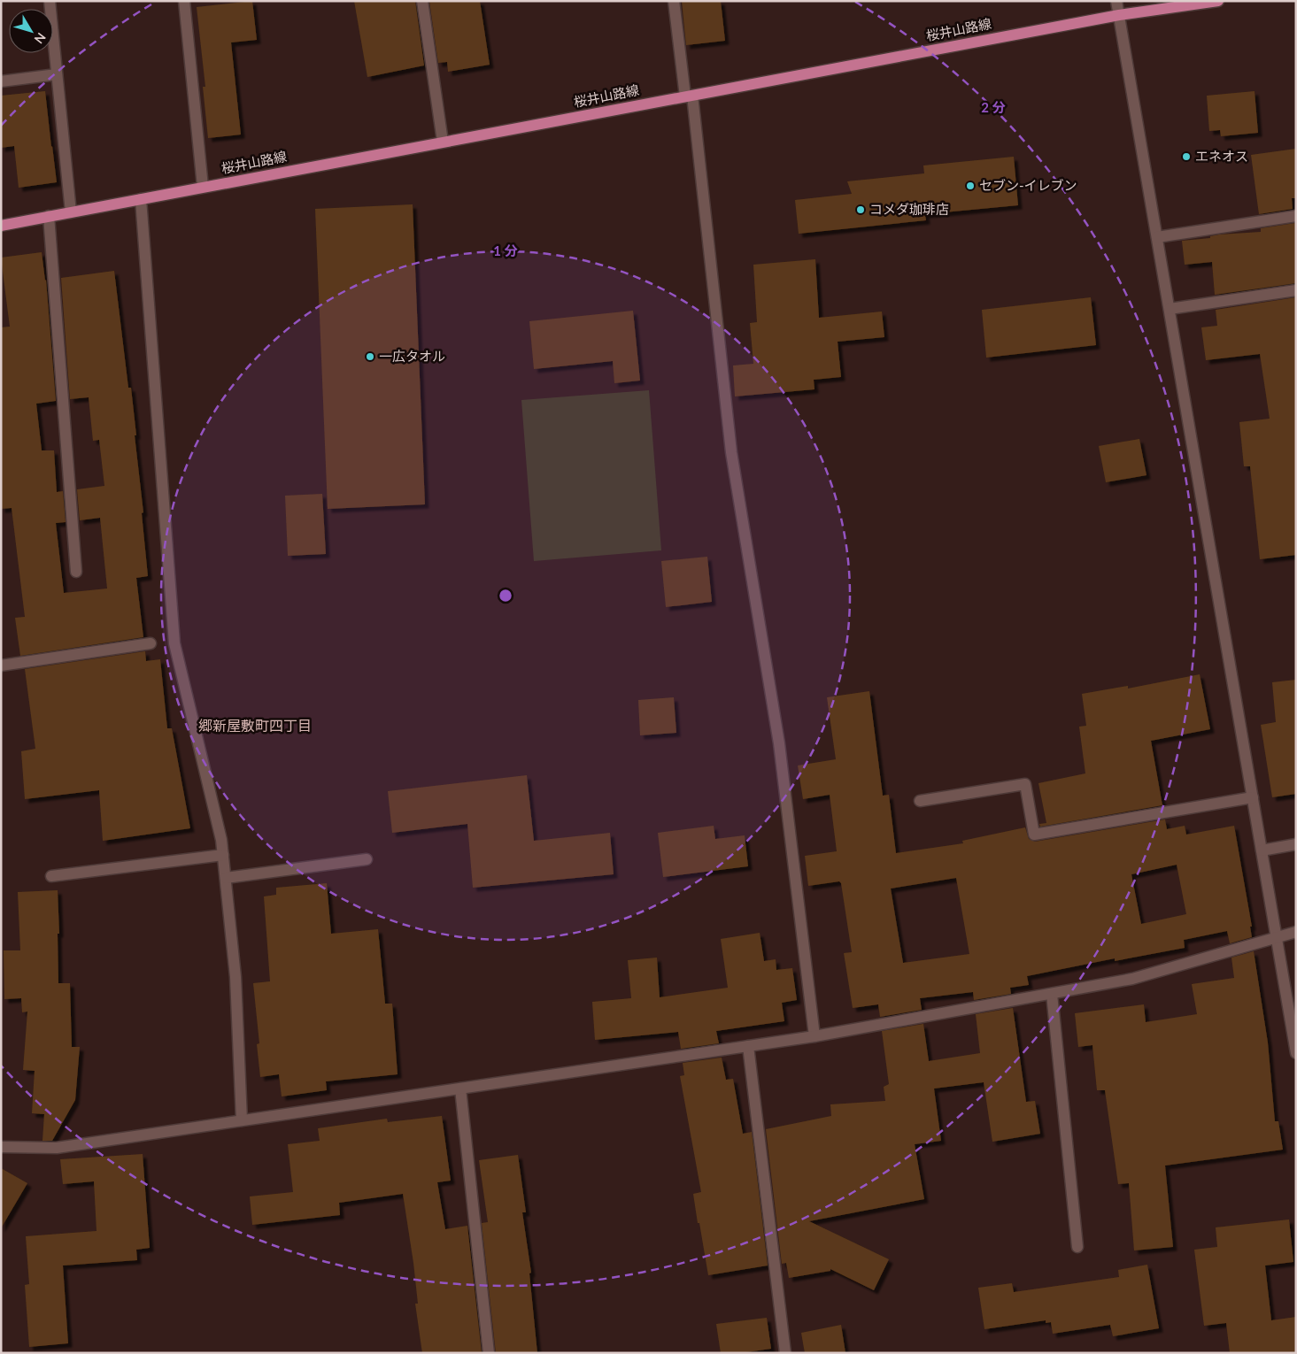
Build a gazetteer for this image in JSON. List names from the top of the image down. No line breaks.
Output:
{"streets":{"main road":["桜井山路線"]},"districts":["郷新屋敷町四丁目"],"places":["エネオス","セブン-イレブン","コメダ珈琲店","一広タオル"],"north":"bottom right","rings":["2 分","1 分"]}
